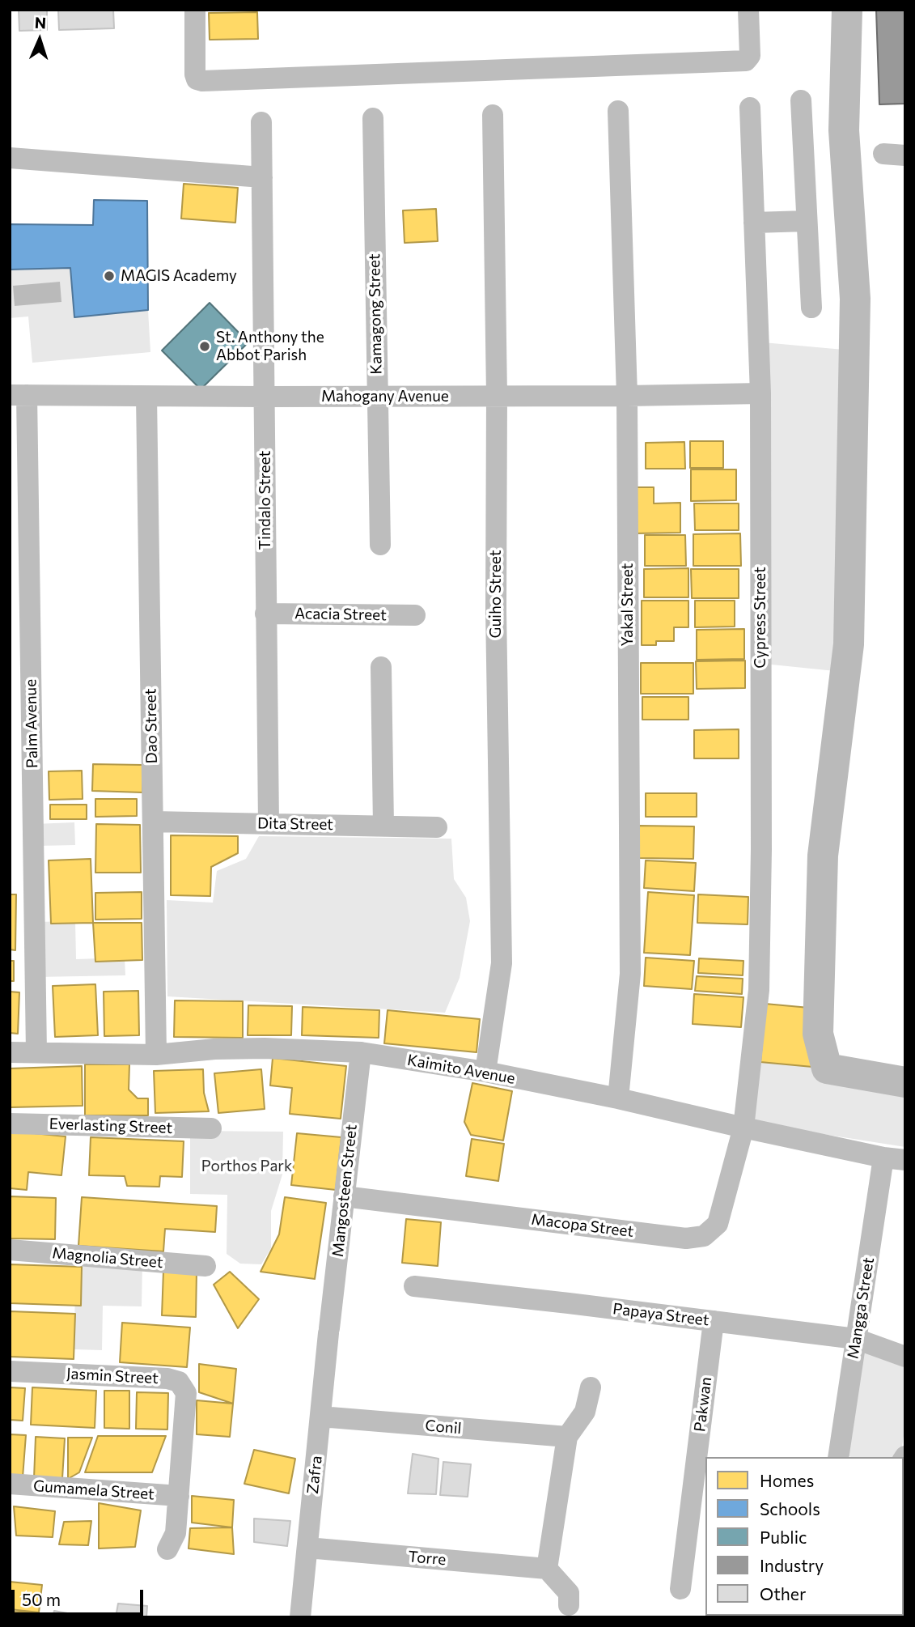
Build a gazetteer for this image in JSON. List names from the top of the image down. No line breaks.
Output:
{"streets":{"street":["Kamagong Street","Mahogany Avenue","Tindalo Street","Guiho Street","Yakal Street","Acacia Street","Cypress Street","Palm Avenue","Dao Street","Dita Street","Kaimito Avenue","Everlasting Street","Mangosteen Street","Macopa Street","Magnolia Street","Mangga Street","Papaya Street","Jasmin Street","Pakwan","Conil","Zafra","Gumamela Street","Torre"]},"crossings":[["Kamagong Street","Mahogany Avenue"],["Mahogany Avenue","Tindalo Street"],["Mahogany Avenue","Guiho Street"],["Mahogany Avenue","Yakal Street"],["Mahogany Avenue","Cypress Street"],["Mahogany Avenue","Palm Avenue"],["Mahogany Avenue","Dao Street"],["Tindalo Street","Acacia Street"],["Tindalo Street","Dita Street"],["Guiho Street","Kaimito Avenue"],["Yakal Street","Kaimito Avenue"],["Cypress Street","Kaimito Avenue"],["Cypress Street","Macopa Street"],["Palm Avenue","Kaimito Avenue"],["Dao Street","Dita Street"],["Dao Street","Kaimito Avenue"],["Kaimito Avenue","Mangosteen Street"],["Kaimito Avenue","Macopa Street"],["Kaimito Avenue","Mangga Street"],["Mangosteen Street","Macopa Street"],["Mangosteen Street","Zafra"],["Mangga Street","Papaya Street"],["Papaya Street","Pakwan"],["Jasmin Street","Gumamela Street"],["Conil","Zafra"],["Zafra","Torre"]],"parks":["Porthos Park"],"places":["MAGIS Academy","St. Anthony the Abbot Parish"],"legend":["Homes","Schools","Public","Industry","Other"],"scale_bar":"50 m","north":"top"}
